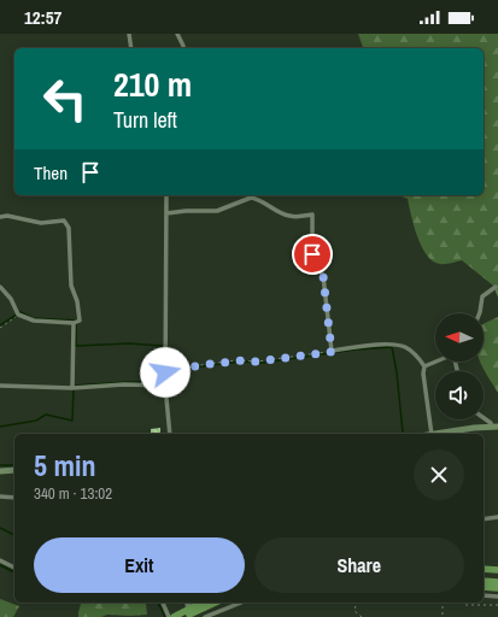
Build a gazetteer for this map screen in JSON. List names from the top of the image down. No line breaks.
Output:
{"north":"left","page":{"status":"12:57","turn":["210 m","Turn left"],"then":"Then","heading":["5 min","340 m · 13:02"],"buttons":["Exit","Share"]}}
